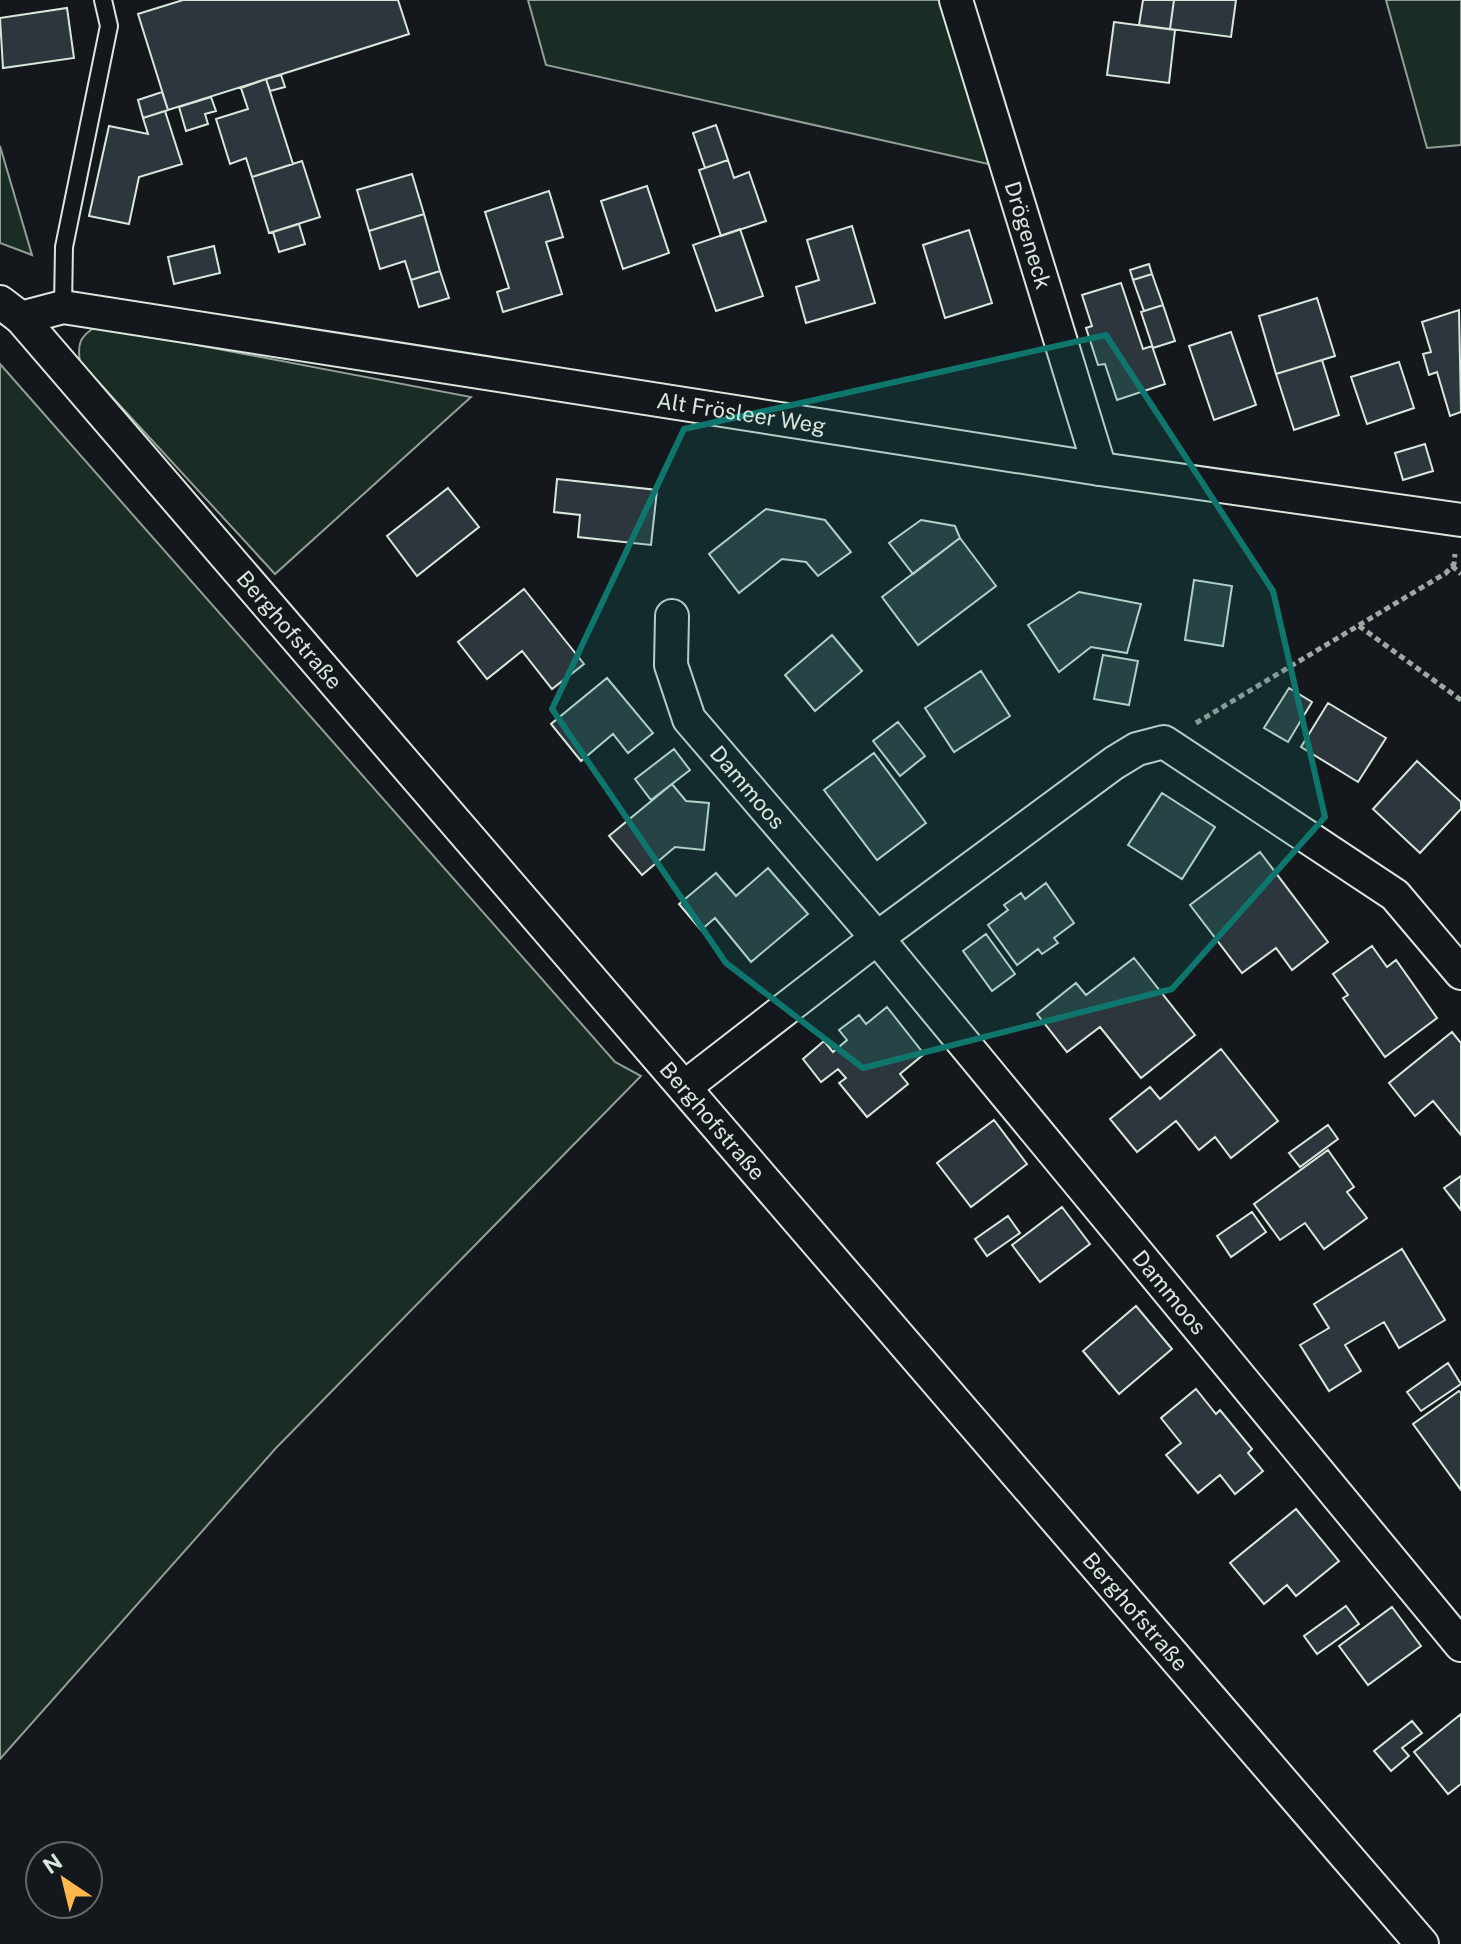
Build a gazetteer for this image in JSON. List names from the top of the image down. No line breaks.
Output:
{"streets":{"street":["Drögeneck","Alt Frösleer Weg","Berghofstraße","Dammoos"]},"crossings":[["Drögeneck","Alt Frösleer Weg"],["Alt Frösleer Weg","Berghofstraße"]],"north":"top left"}
